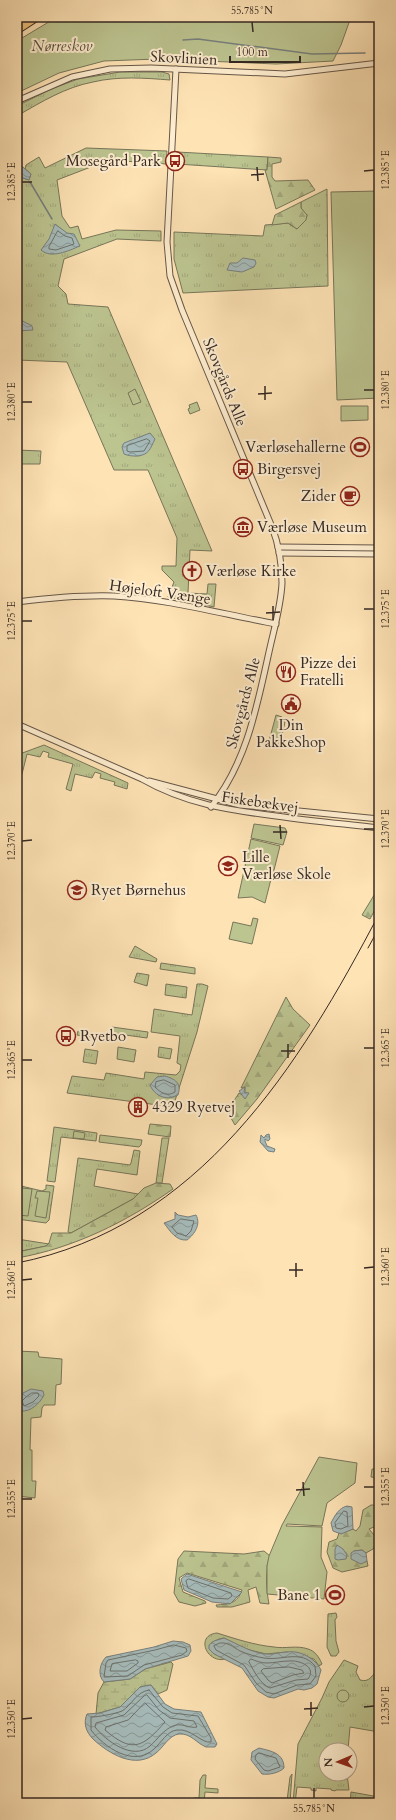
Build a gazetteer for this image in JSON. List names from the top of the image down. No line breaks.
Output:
{"streets":{"street":["Skovlinien","Skovgårds Alle","Højeloft Vænge","Fiskebækvej"]},"crossings":[["Skovlinien","Skovgårds Alle"],["Skovgårds Alle","Højeloft Vænge"],["Skovgårds Alle","Fiskebækvej"]],"parks":["Nørreskov"],"places":{"bus stop":["Mosegård Park","Birgersvej","Ryetbo"],"sports":["Værløsehallerne","Bane 1"],"cafe":["Zider"],"museum":["Værløse Museum"],"church":["Værløse Kirke"],"restaurant":["Pizze dei Fratelli"],"public building":["Din PakkeShop"],"school or university":["Lille Værløse Skole","Ryet Børnehus"],"building":["4329 Ryetvej"]},"scale_bar":"100 m","north":"left","coordinates":["55.785°N","12.385°E","12.380°E","12.375°E","12.370°E","12.365°E","12.360°E","12.355°E","12.350°E"]}
